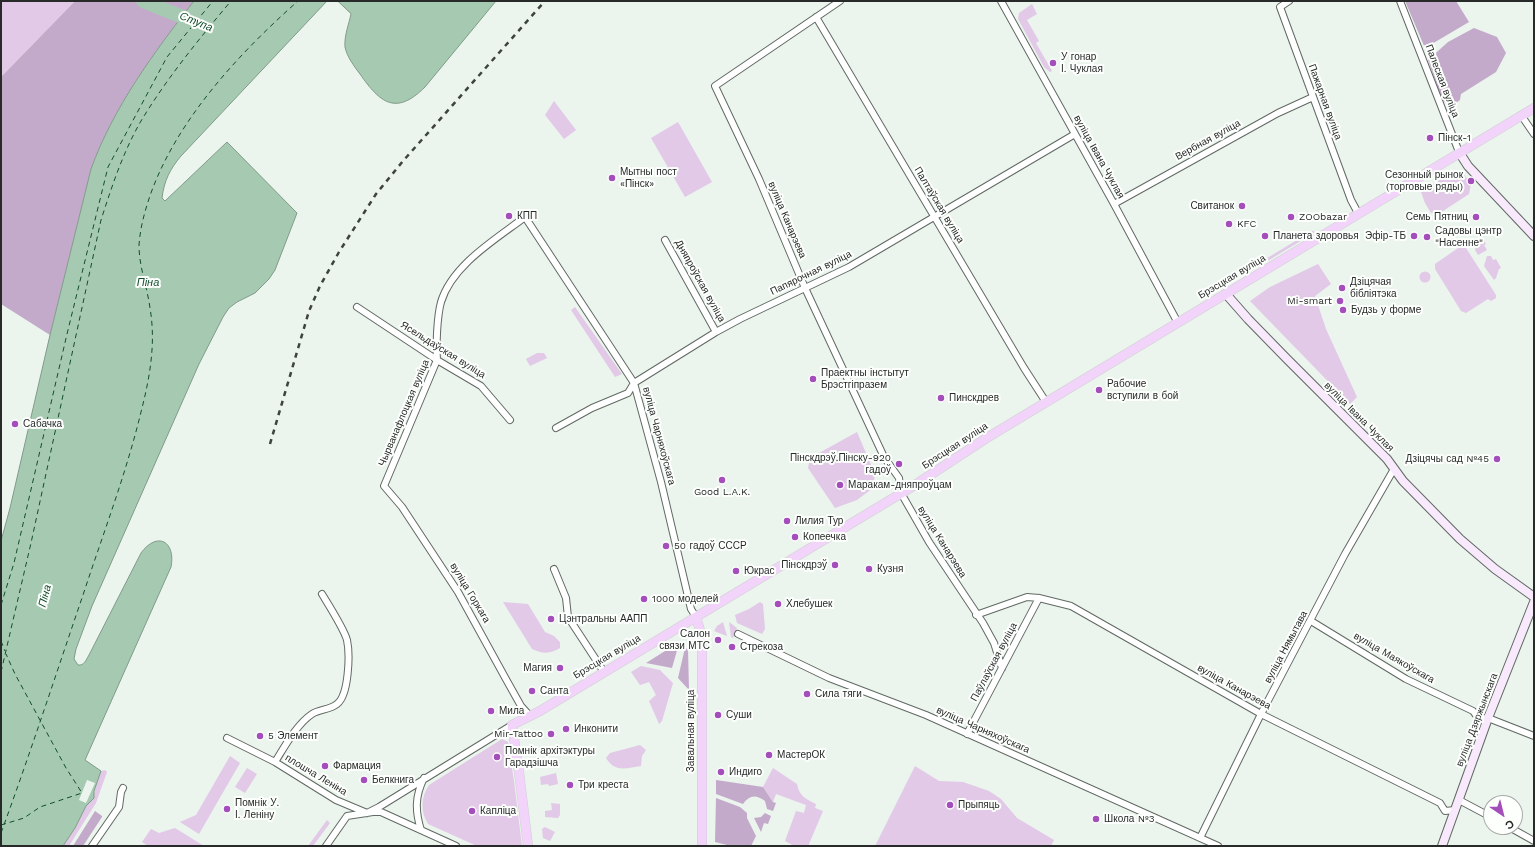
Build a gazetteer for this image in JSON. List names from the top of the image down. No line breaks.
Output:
{"streets":{"main road":["Брэсцкая вуліца","Завальная вуліца"],"street":["Палеская вуліца","Пажарная вуліца","Вербная вуліца","вуліца Івана Чуклая","Палтаўская вуліца","вуліца Канарэева","Папярочная вуліца","Дняпроўская вуліца","Ясельдаўская вуліца","Чырванафлоцкая вуліца","вуліца Чарняхоўскага","вуліца Горкага","вуліца Нямытава","вуліца Маякоўскага","Паўлаўская вуліца","вуліца Дзяржынскага","плошча Леніна"]},"crossings":[["Палеская вуліца","Брэсцкая вуліца"],["Пажарная вуліца","Вербная вуліца"],["Пажарная вуліца","Брэсцкая вуліца"],["Вербная вуліца","вуліца Івана Чуклая"],["вуліца Івана Чуклая","Папярочная вуліца"],["вуліца Івана Чуклая","Брэсцкая вуліца"],["вуліца Івана Чуклая","вуліца Нямытава"],["Палтаўская вуліца","вуліца Канарэева"],["Палтаўская вуліца","Папярочная вуліца"],["Палтаўская вуліца","Брэсцкая вуліца"],["вуліца Канарэева","Папярочная вуліца"],["вуліца Канарэева","Брэсцкая вуліца"],["вуліца Канарэева","вуліца Нямытава"],["вуліца Канарэева","Паўлаўская вуліца"],["вуліца Канарэева","вуліца Дзяржынскага"],["Папярочная вуліца","Дняпроўская вуліца"],["Папярочная вуліца","вуліца Чарняхоўскага"],["Брэсцкая вуліца","вуліца Чарняхоўскага"],["Брэсцкая вуліца","вуліца Горкага"],["Брэсцкая вуліца","Завальная вуліца"],["Брэсцкая вуліца","плошча Леніна"],["Ясельдаўская вуліца","Чырванафлоцкая вуліца"],["Чырванафлоцкая вуліца","вуліца Чарняхоўскага"],["Чырванафлоцкая вуліца","вуліца Горкага"],["вуліца Чарняхоўскага","вуліца Нямытава"],["вуліца Чарняхоўскага","Паўлаўская вуліца"],["вуліца Чарняхоўскага","Завальная вуліца"],["вуліца Нямытава","вуліца Маякоўскага"],["вуліца Маякоўскага","вуліца Дзяржынскага"]],"water":["Ступа","Піна"],"places":["У гонар І. Чуклая","Пінск-1","Мытны пост «Пінск»","Сезонный рынок (торговые ряды)","Свитанок","КПП","ZOObazar","Семь Пятниц","KFC","Планета здоровья","Эфір-ТБ","Садовы цэнтр \"Насенне\"","Дзіцячая бібліятэка","Mi-smart","Будзь у форме","Праектны інстытут Брэстгіпразем","Рабочие вступили в бой","Пинскдрев","Сабачка","Дзіцячы сад №45","Пінскдрэў.Пінску-920 гадоў","Good L.A.K.","Маракам-дняпроўцам","Лилия Тур","Копеечка","50 гадоў СССР","Пінскдрэў","Кузня","Юкрас","1000 моделей","Хлебушек","Цэнтральны ААПП","Салон связи МТС","Стрекоза","Магия","Санта","Сила тяги","Мила","Суши","Инконити","Mir-Tattoo","5 Элемент","МастерОК","Помнік архітэктуры Гарадзішча","Фармация","Индиго","Белкнига","Три креста","Прыпяць","Помнік У. І. Леніну","Капліца","Школа №3"],"north":"bottom right"}
